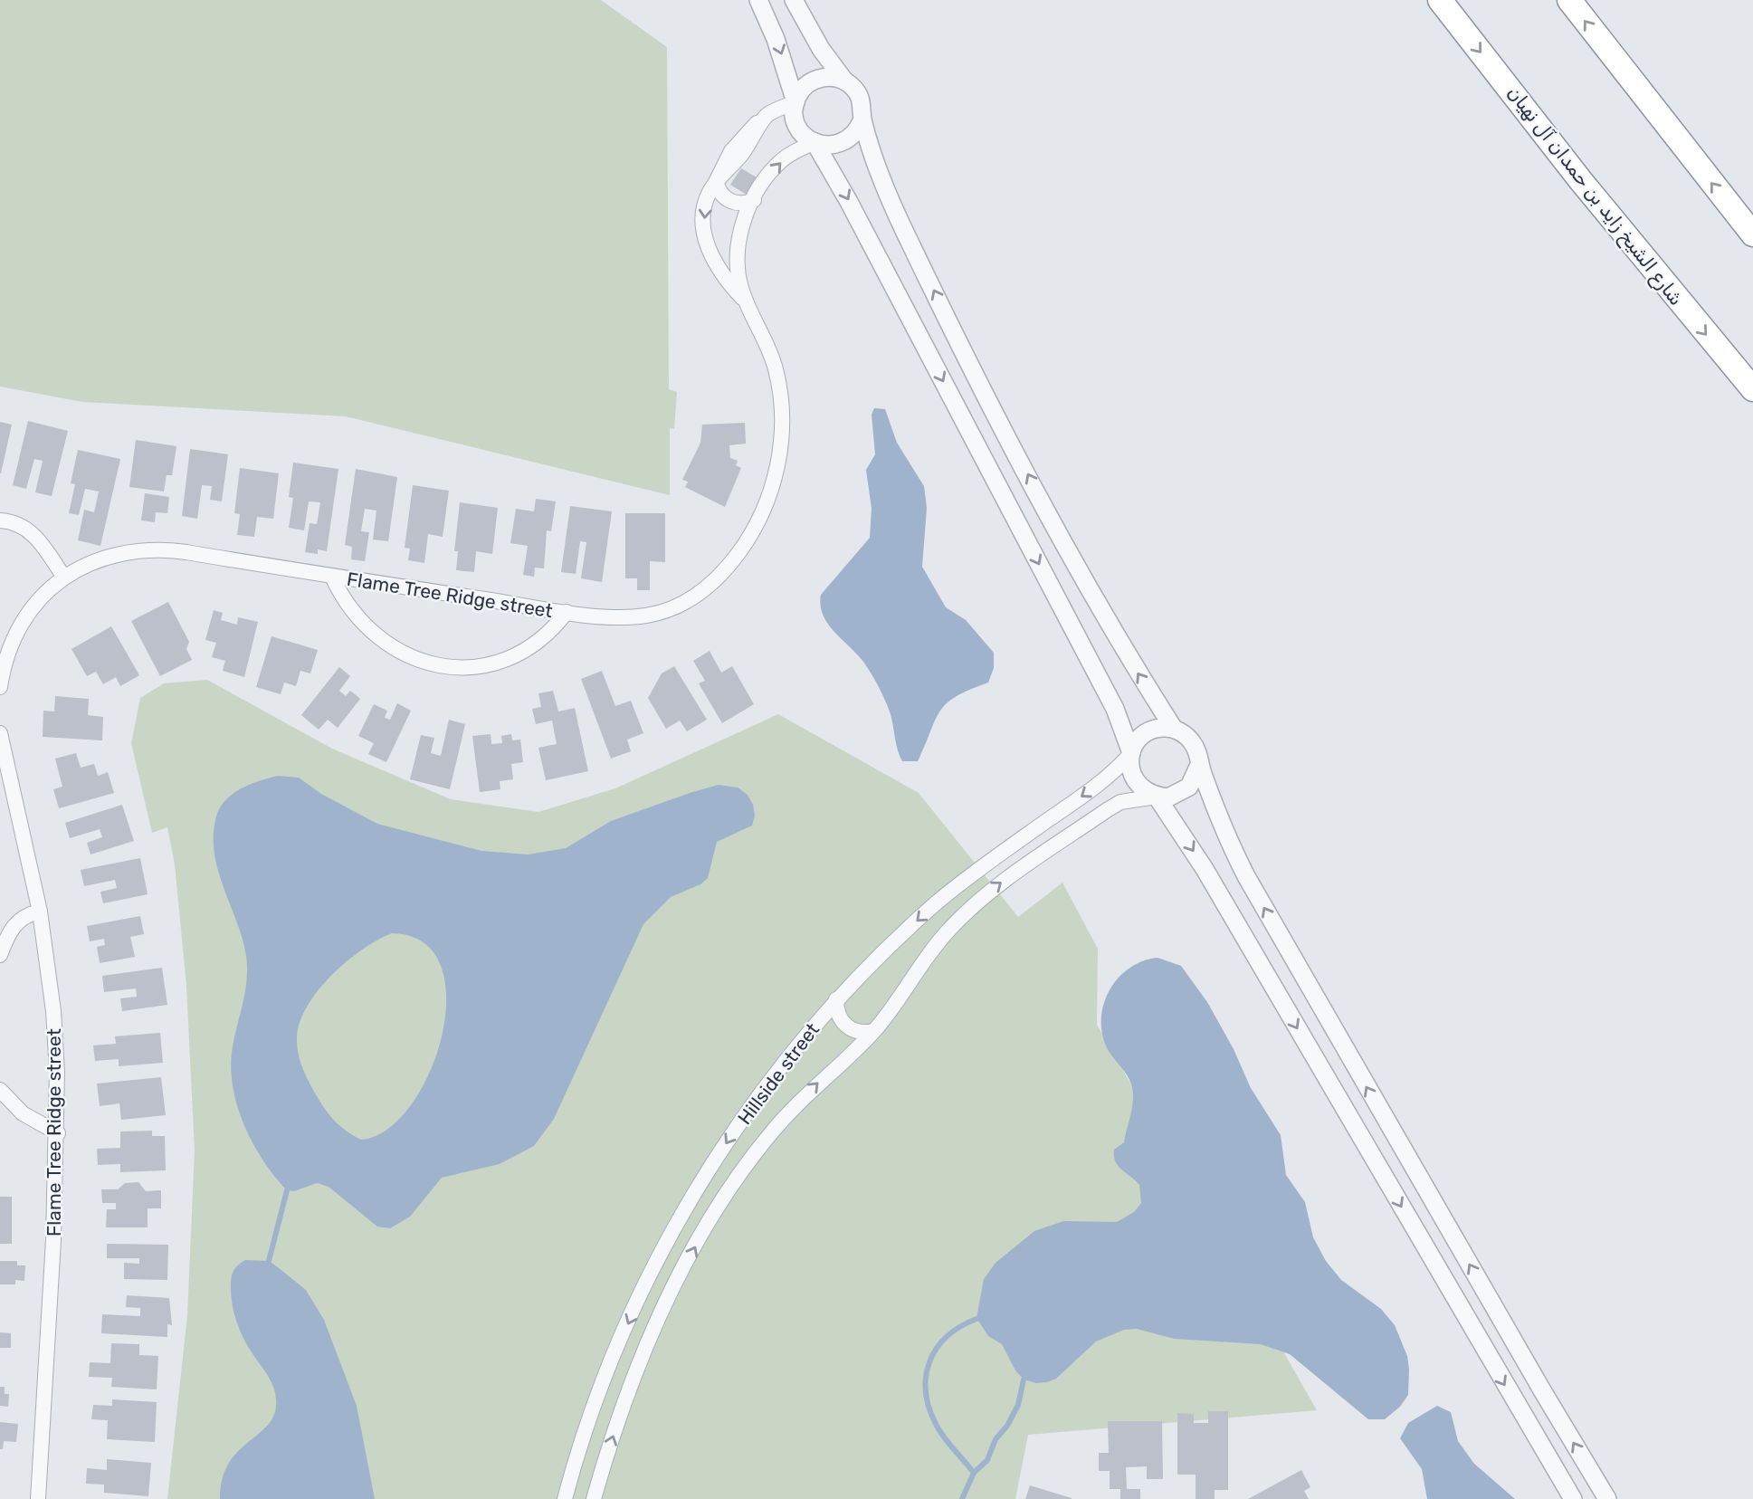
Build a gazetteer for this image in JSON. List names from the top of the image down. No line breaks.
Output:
{"streets":{"highway":["شارع الشيخ زايد بن حمدان آل نهيان"],"street":["Flame Tree Ridge street","Hillside street"]}}
